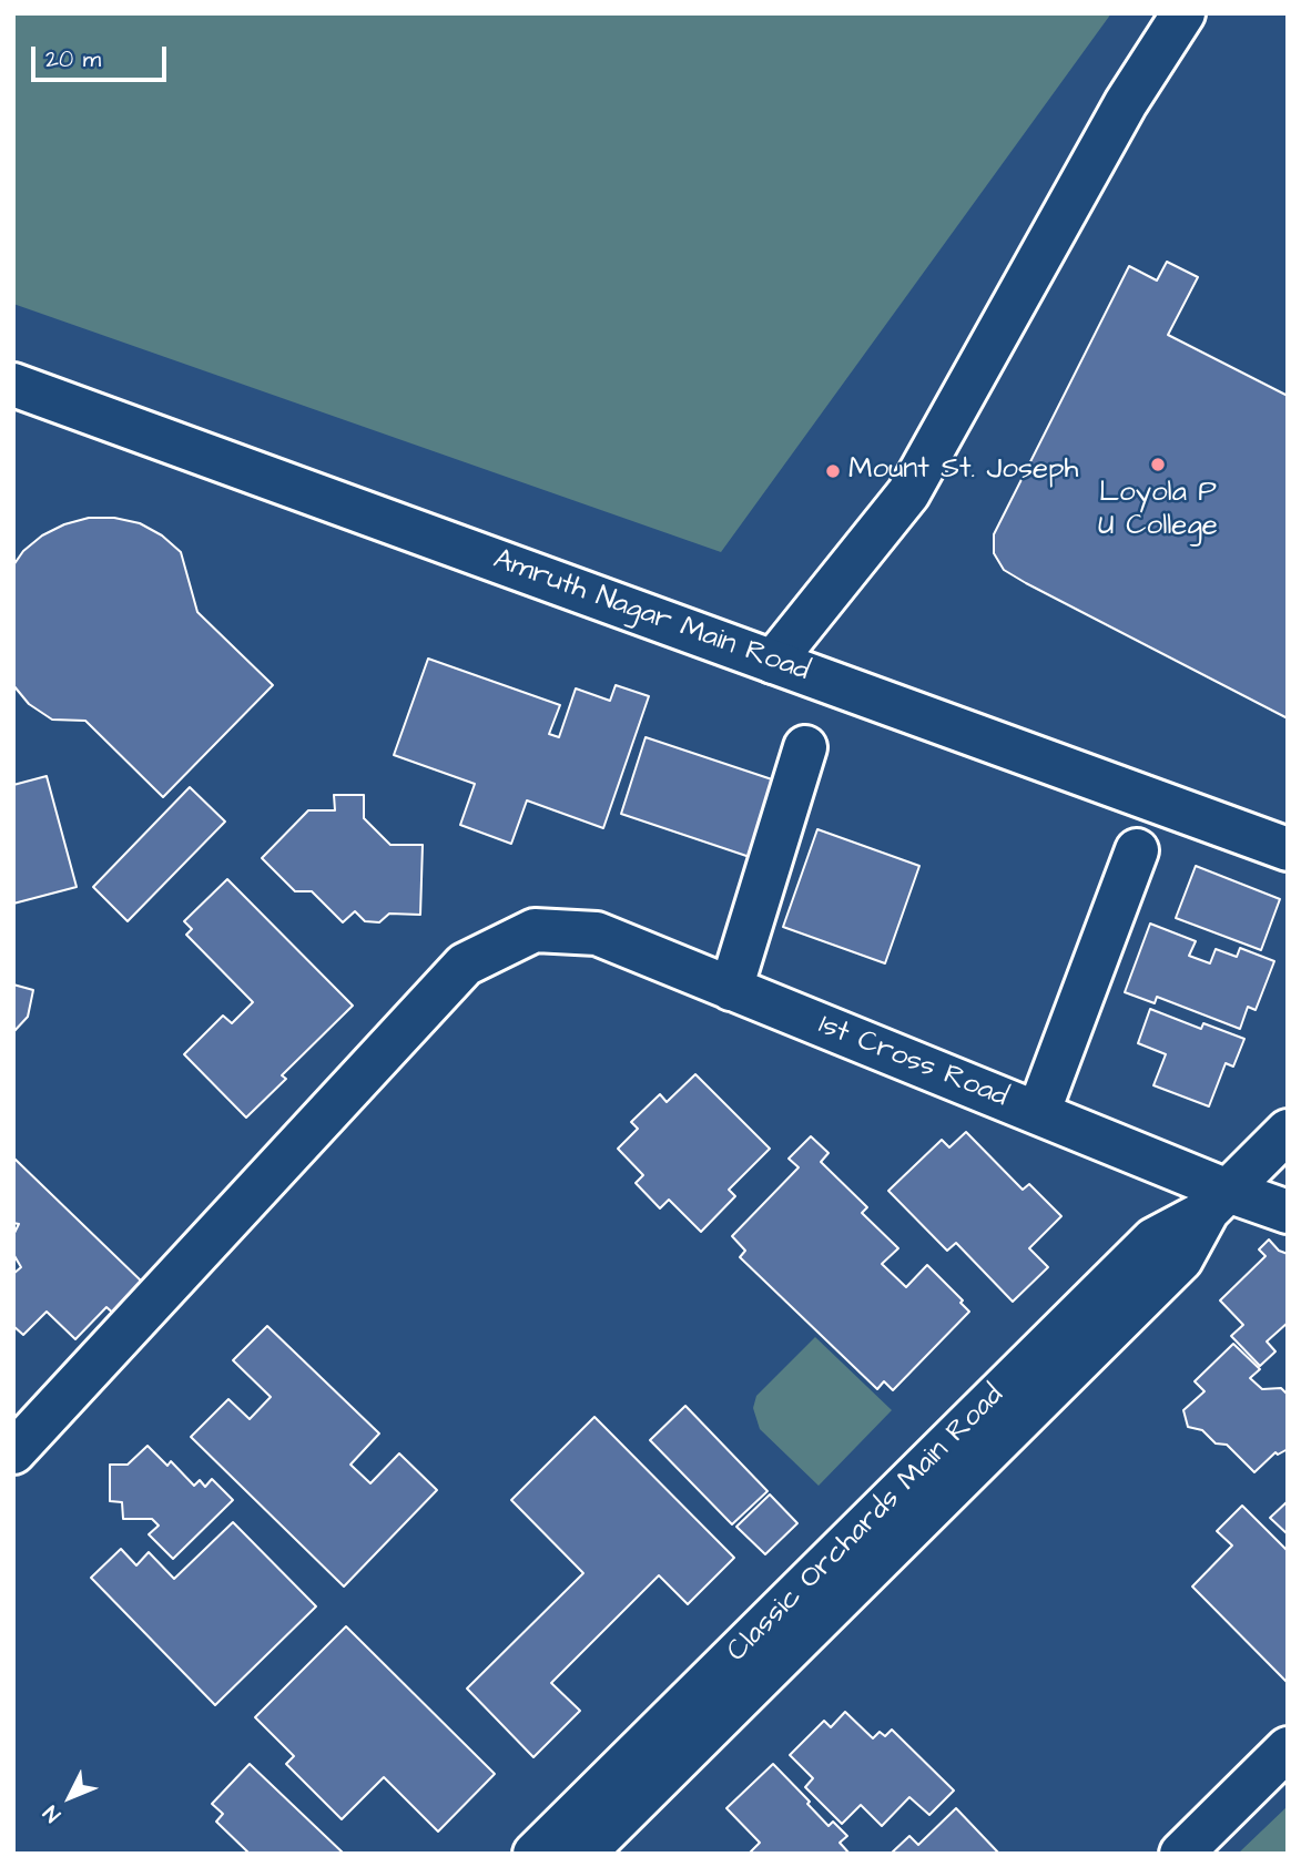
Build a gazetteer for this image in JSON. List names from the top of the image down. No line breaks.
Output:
{"streets":{"street":["Amruth Nagar Main Road","1st Cross Road","Classic Orchards Main Road"]},"crossings":[["1st Cross Road","Classic Orchards Main Road"]],"places":["Loyola P U College","Mount St. Joseph"],"scale_bar":"20 m","north":"bottom left"}
